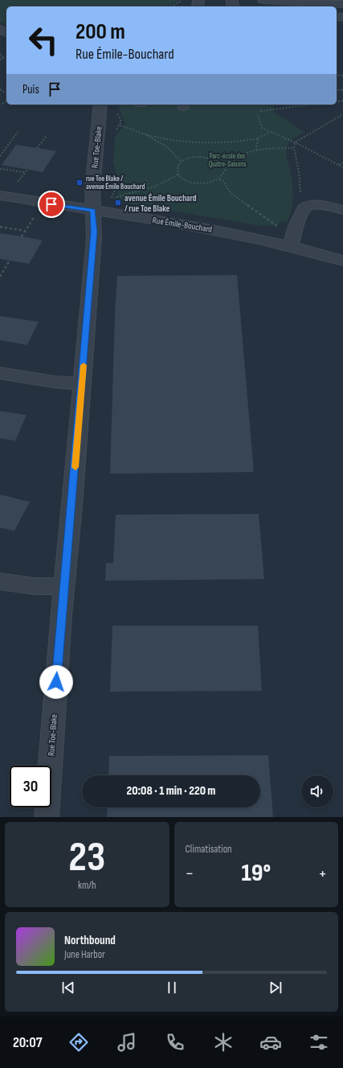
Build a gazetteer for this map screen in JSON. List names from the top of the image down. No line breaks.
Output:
{"streets":{"street":["Rue Toe-Blake","Rue Émile-Bouchard"]},"crossings":[["Rue Toe-Blake","Rue Émile-Bouchard"]],"parks":["Parc-école des Quatre-Saisons"],"places":{"transit":["rue Toe Blake / avenue Émile Bouchard","avenue Émile Bouchard / rue Toe Blake"]},"page":{"turn":["200 m","Rue Émile-Bouchard"],"then":"Puis","limit":"30","trip":"20:08 · 1 min · 220 m","tile":[["23","km/h"],"Climatisation"],"heat":["−","19°","+"],"song":["Northbound","June Harbor"],"tabs":"20:07"}}
